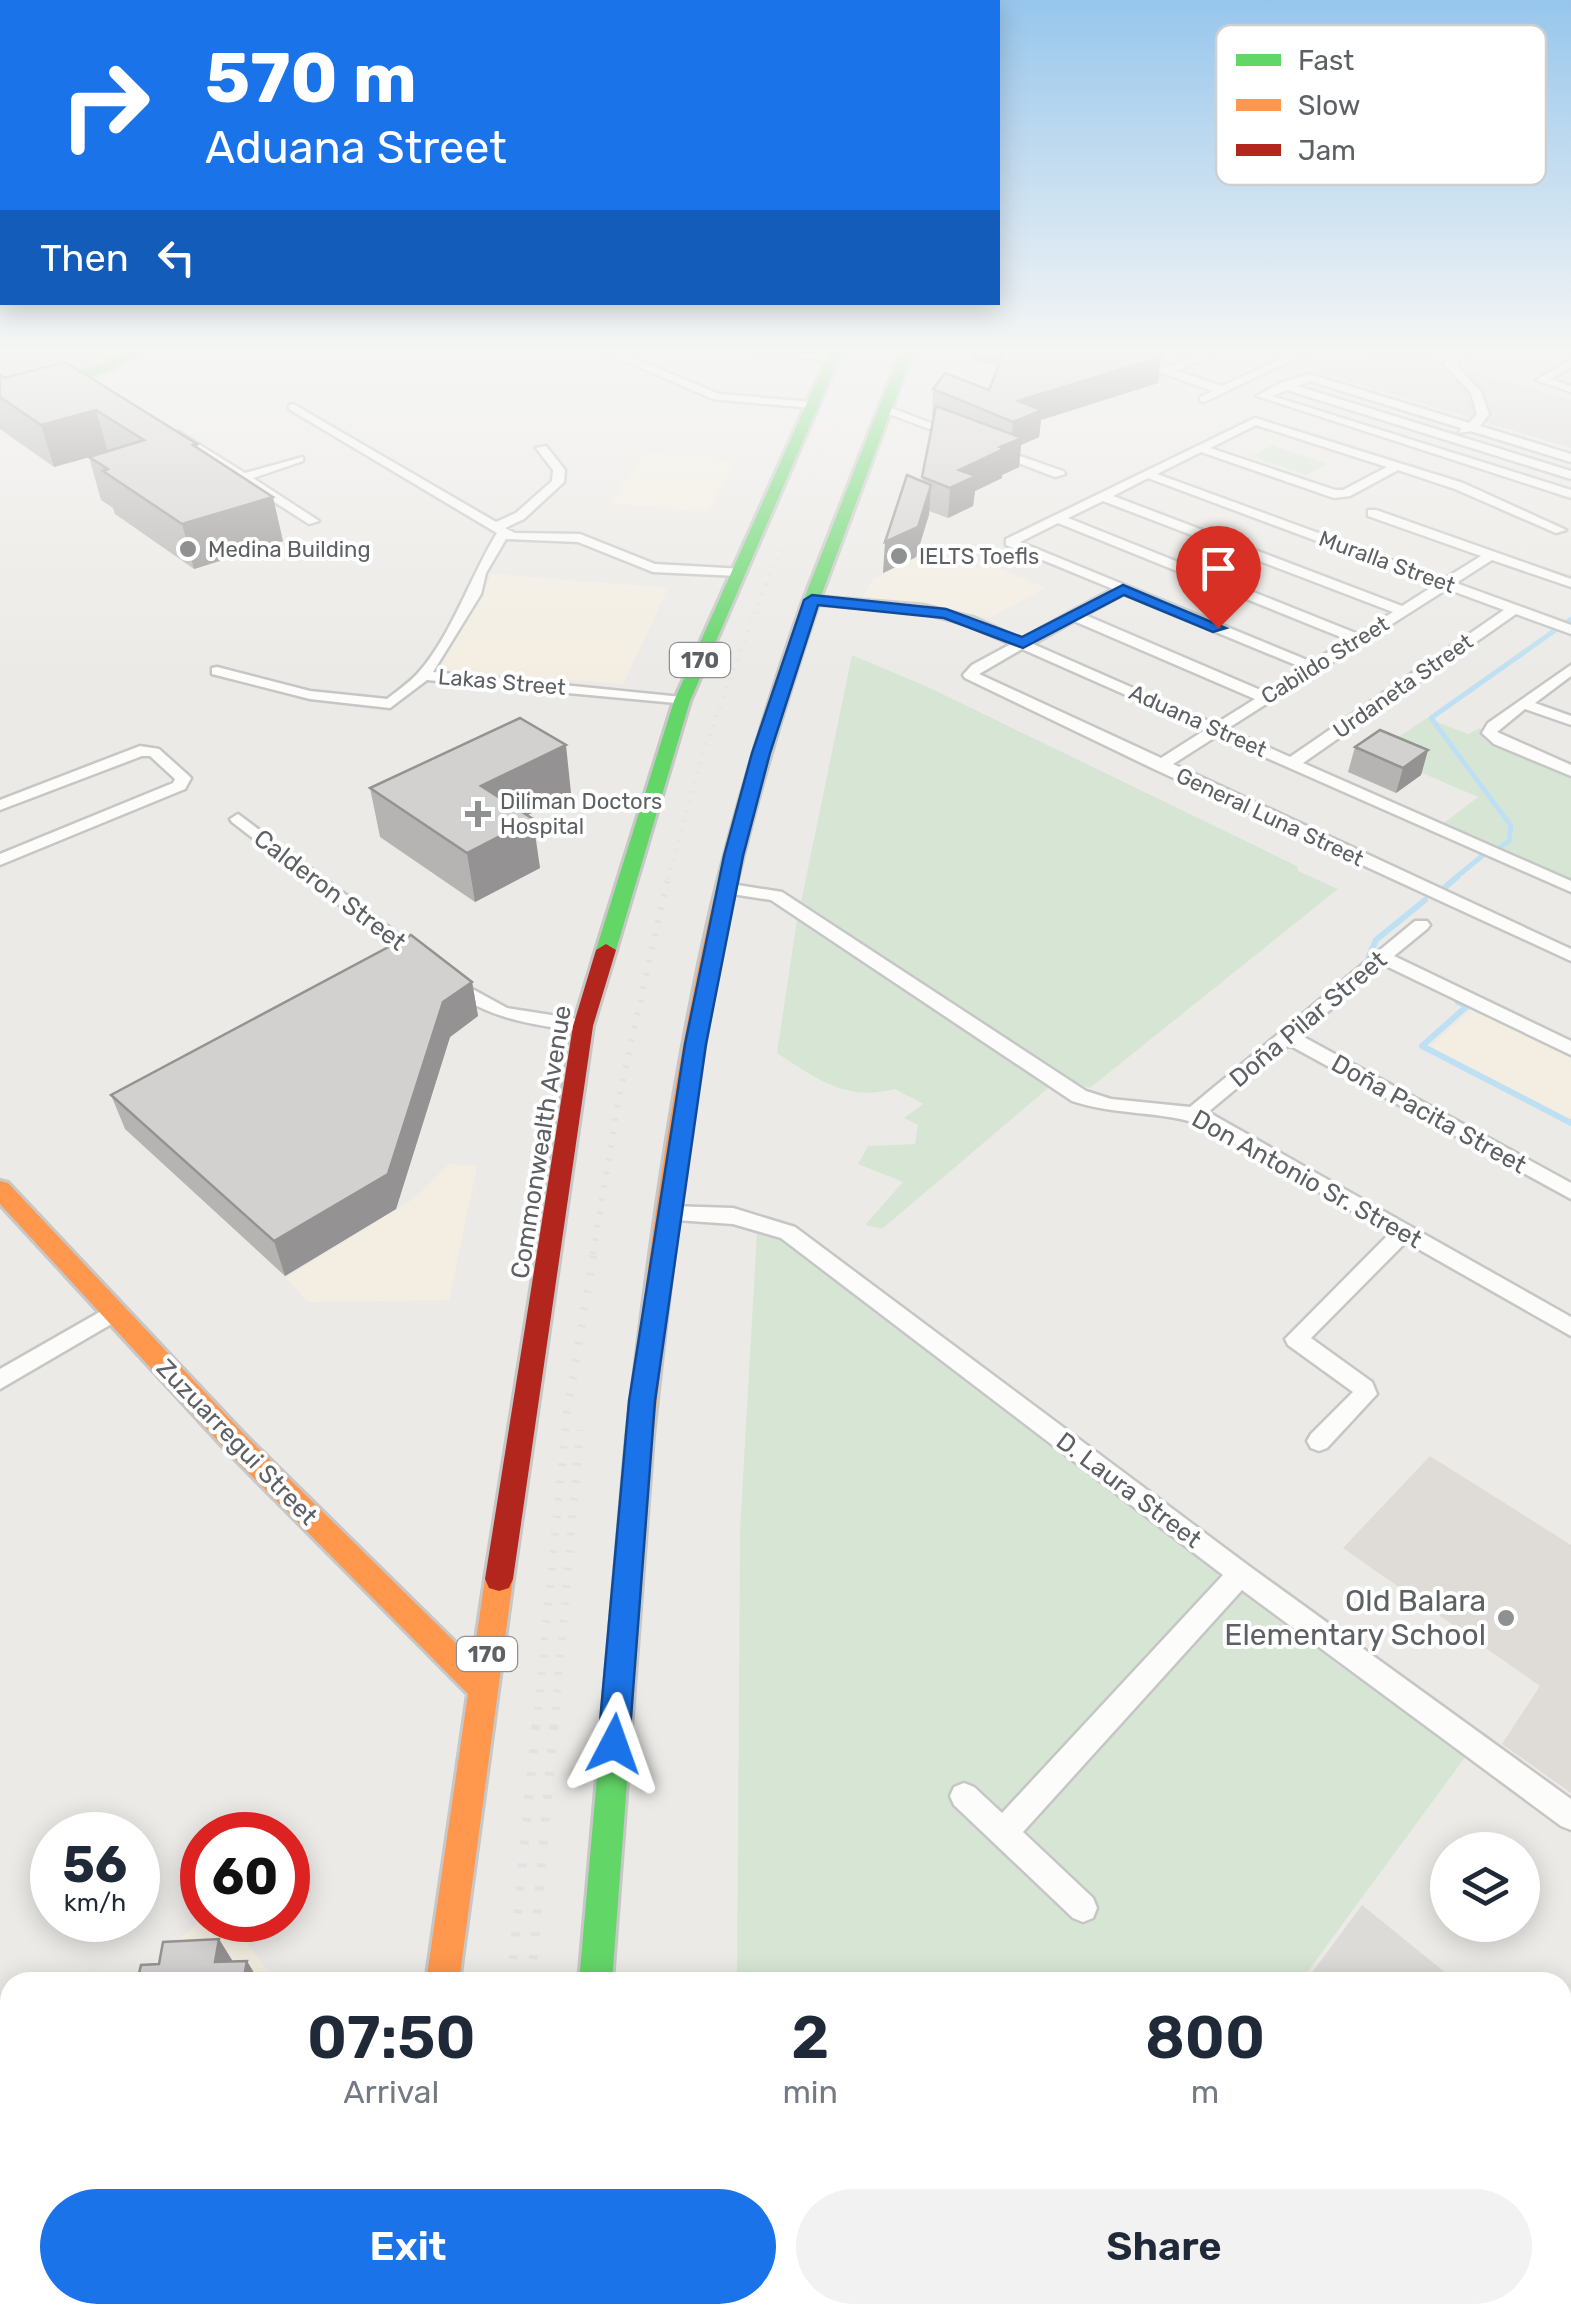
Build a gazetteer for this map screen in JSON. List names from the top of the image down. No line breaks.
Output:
{"streets":{"main road":["170","Commonwealth Avenue","Zuzuarregui Street"],"street":["Muralla Street","Cabildo Street","Lakas Street","Urdaneta Street","Aduana Street","General Luna Street","Calderon Street","Doña Pilar Street","Doña Pacita Street","Don Antonio Sr. Street","D. Laura Street"]},"crossings":[["Muralla Street","Cabildo Street"],["Muralla Street","Urdaneta Street"],["Cabildo Street","Aduana Street"],["Cabildo Street","General Luna Street"],["Lakas Street","Commonwealth Avenue"],["Urdaneta Street","Aduana Street"],["Aduana Street","General Luna Street"],["Calderon Street","Commonwealth Avenue"],["Doña Pilar Street","Doña Pacita Street"],["Doña Pilar Street","Don Antonio Sr. Street"],["Commonwealth Avenue","Zuzuarregui Street"]],"places":{"other":["Medina Building","IELTS Toefls","Old Balara Elementary School"],"health":["Diliman Doctors Hospital"]},"legend":["Fast","Slow","Jam"],"page":{"turn":["570 m","Aduana Street"],"then":"Then","speed":"56 km/h","limit":"60","eta":["07:50","Arrival","2","min","800","m"],"buttons":["Exit","Share"]}}
